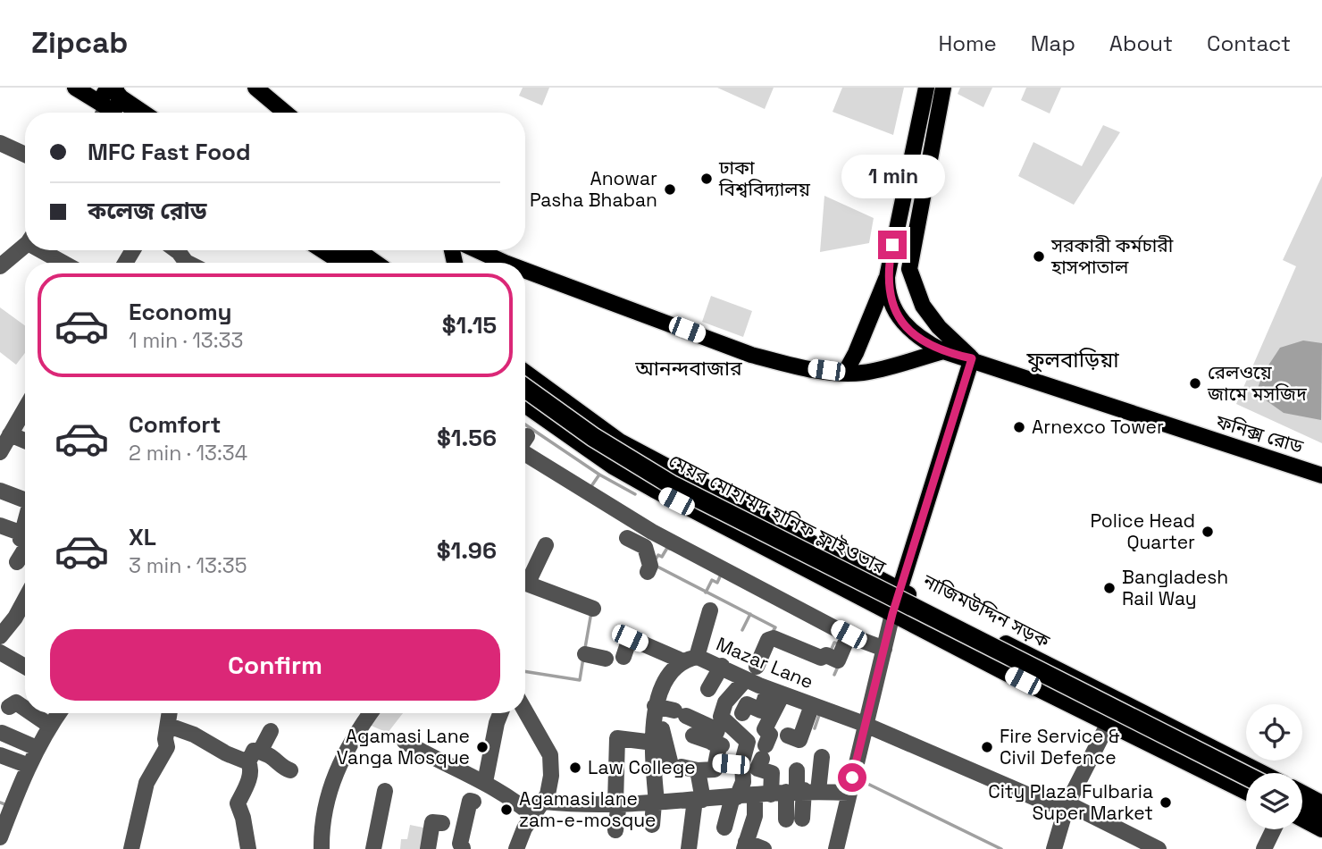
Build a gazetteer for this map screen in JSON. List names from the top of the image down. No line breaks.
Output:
{"streets":{"highway":["মেয়র মোহাম্মদ হানিফ ফ্লাইওভার"],"main road":["ফনিক্স রোড","নাজিমউদ্দিন সড়ক"],"street":["Mazar Lane"]},"districts":["ফুলবাড়িয়া","আনন্দবাজার"],"places":["ঢাকা বিশ্ববিদ্যালয়","Anowar Pasha Bhaban","সরকারী কর্মচারী হাসপাতাল","রেলওয়ে জামে মসজিদ","Arnexco Tower","Police Head Quarter","Bangladesh Rail Way","Agamasi Lane Vanga Mosque","Fire Service & Civil Defence","Law College","City Plaza Fulbaria Super Market","Agamasi lane zam-e-mosque"],"page":{"header":"Zipcab","nav":["Home","Map","About","Contact"],"banner":["MFC Fast Food","কলেজ রোড"],"bubble":"1 min","list":[{"name":"Economy","note":"1 min · 13:33","value":"$1.15"},{"name":"Comfort","note":"2 min · 13:34","value":"$1.56"},{"name":"XL","note":"3 min · 13:35","value":"$1.96"}],"buttons":"Confirm"}}
